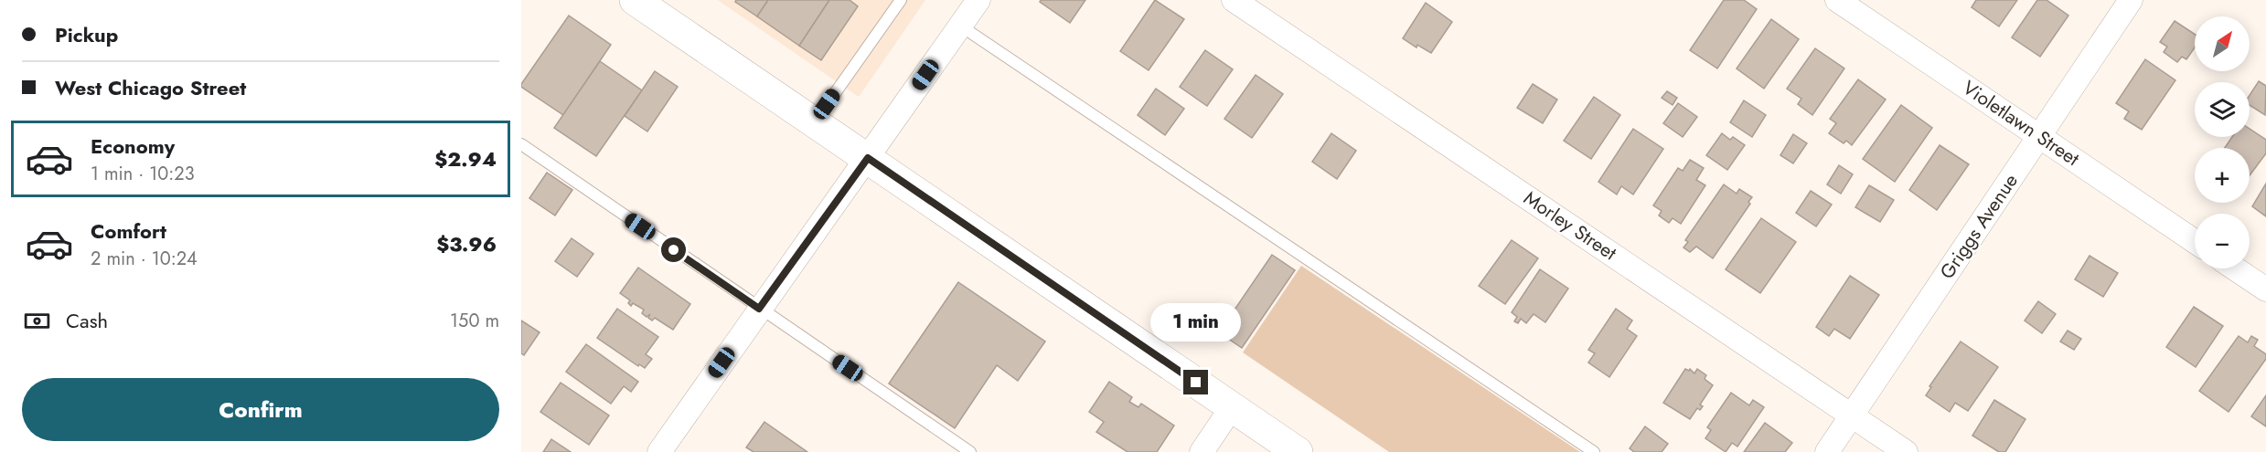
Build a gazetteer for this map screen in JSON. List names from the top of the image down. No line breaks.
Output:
{"streets":{"street":["Violetlawn Street","Morley Street","Griggs Avenue"]},"crossings":[["Violetlawn Street","Griggs Avenue"],["Morley Street","Griggs Avenue"]],"north":"top right","page":{"banner":["Pickup","West Chicago Street"],"map_buttons":["+","−"],"list":[{"name":"Economy","note":"1 min · 10:23","value":"$2.94"},{"name":"Comfort","note":"2 min · 10:24","value":"$3.96"}],"pay":["Cash","150 m"],"bubble":"1 min","buttons":"Confirm"}}
